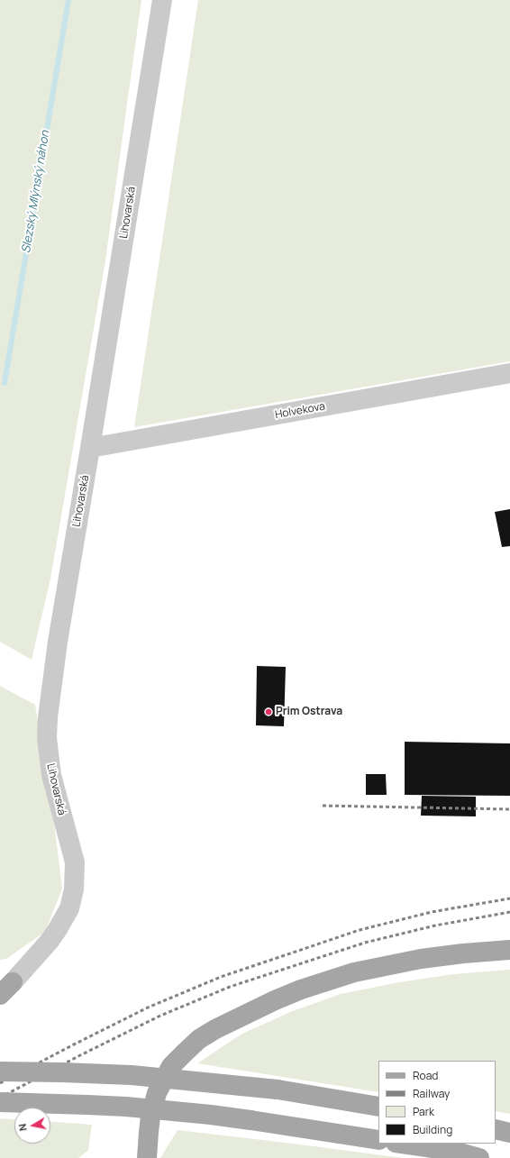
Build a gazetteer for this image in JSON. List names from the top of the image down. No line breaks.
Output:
{"streets":{"street":["Lihovarská","Holvekova"]},"crossings":[["Lihovarská","Holvekova"]],"water":["Slezský Mlýnský náhon"],"places":["Prim Ostrava"],"legend":["Road","Railway","Park","Building"],"north":"left"}
